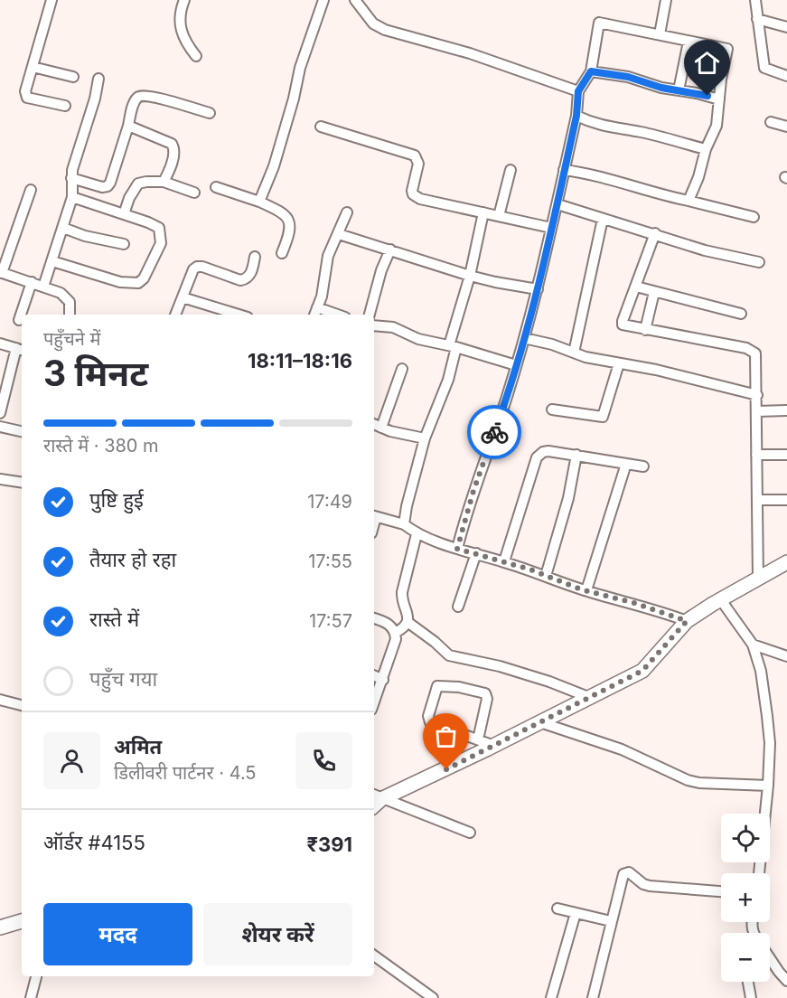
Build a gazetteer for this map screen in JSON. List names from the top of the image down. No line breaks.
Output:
{"page":{"heading":["3 मिनट","पहुँचने में","18:11–18:16"],"panel":["अमित","डिलीवरी पार्टनर · 4.5","ऑर्डर #4155","₹391"],"bar":"रास्ते में · 380 m","list":[["पुष्टि हुई","17:49"],["तैयार हो रहा","17:55"],["रास्ते में","17:57"],"पहुँच गया"],"map_buttons":["+","−"],"buttons":["मदद","शेयर करें"]}}
